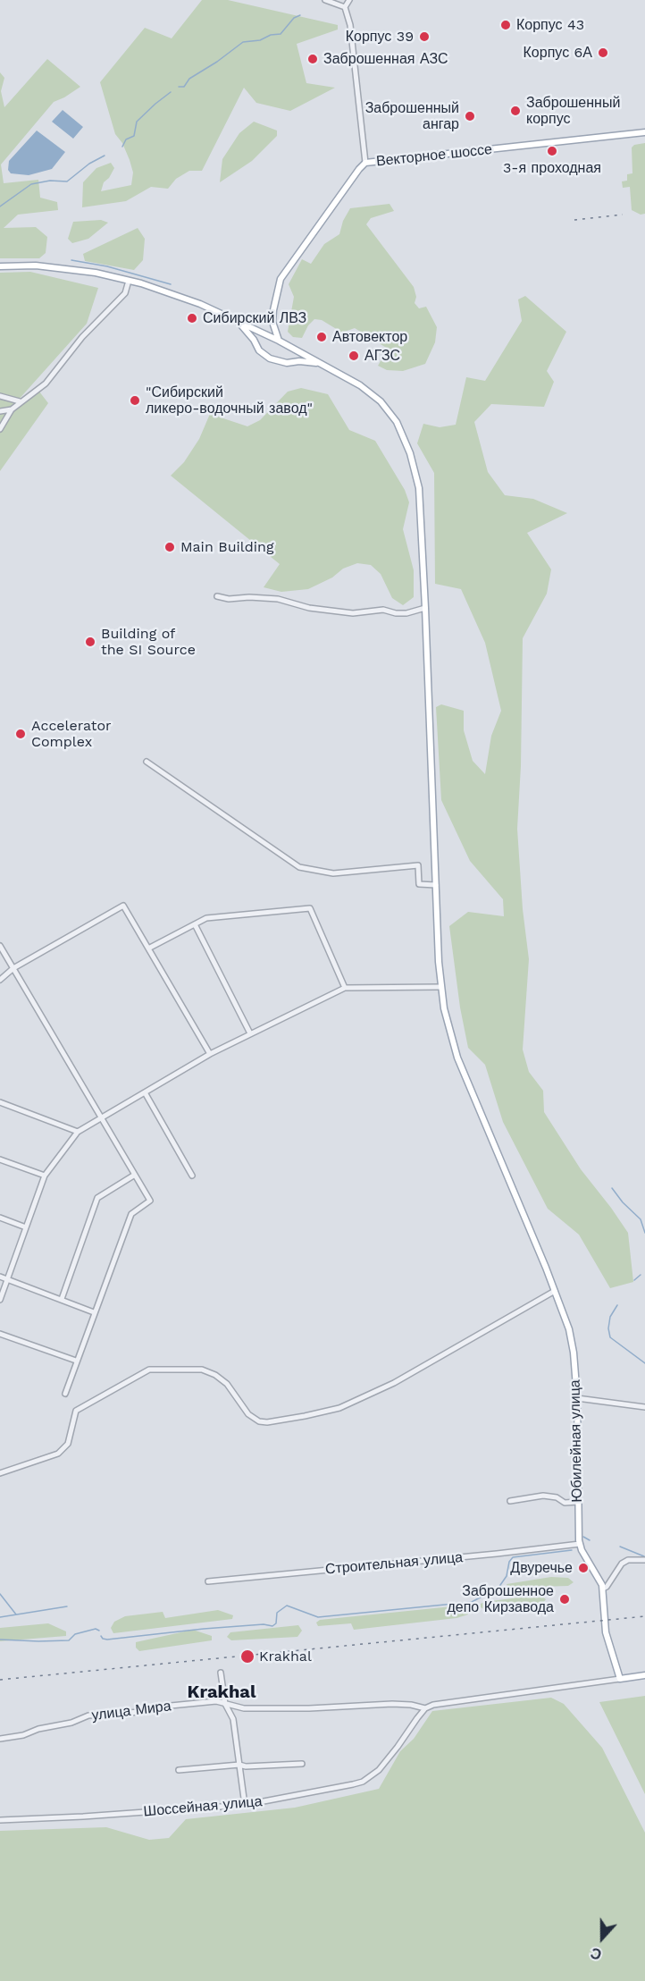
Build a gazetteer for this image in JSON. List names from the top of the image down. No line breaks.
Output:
{"streets":{"main road":["Векторное шоссе","Юбилейная улица"],"street":["Строительная улица","улица Мира","Шоссейная улица"]},"crossings":[["Векторное шоссе","Юбилейная улица"],["Юбилейная улица","Строительная улица"],["Юбилейная улица","Шоссейная улица"],["улица Мира","Шоссейная улица"]],"districts":["Krakhal"],"places":["Корпус 43","Корпус 39","Корпус 6А","Заброшенная АЗС","Заброшенный корпус","Заброшенный ангар","3-я проходная","Сибирский ЛВЗ","Автовектор","АГЗС","\"Сибирский ликеро-водочный завод\"","Main Building","Building of the SI Source","Accelerator Complex","Двуречье","Заброшенное депо Кирзавода","Krakhal"],"north":"bottom"}
